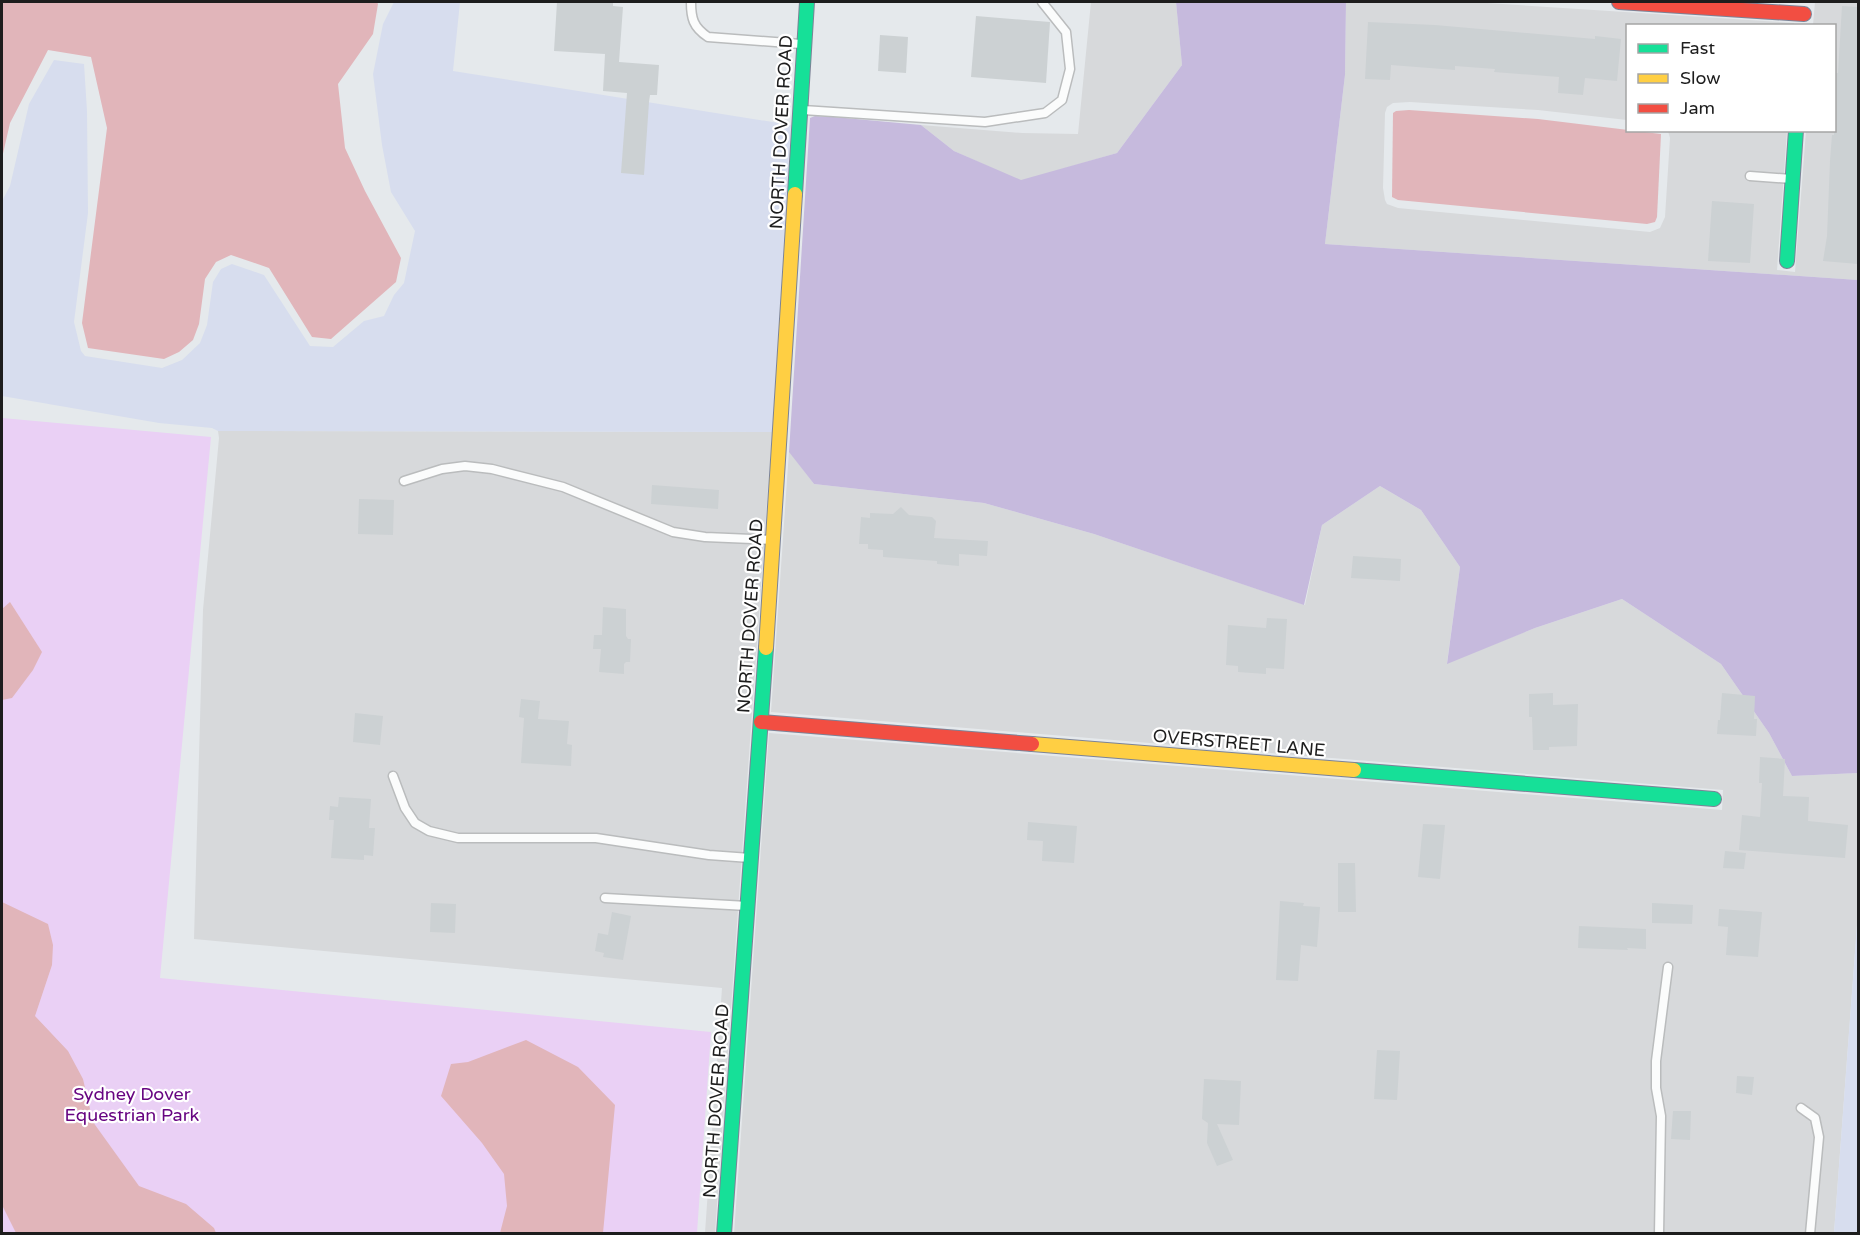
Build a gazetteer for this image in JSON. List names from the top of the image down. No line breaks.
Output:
{"streets":{"street":["NORTH DOVER ROAD","OVERSTREET LANE"]},"crossings":[["NORTH DOVER ROAD","OVERSTREET LANE"]],"parks":["Sydney Dover Equestrian Park"],"legend":["Fast","Slow","Jam"]}
